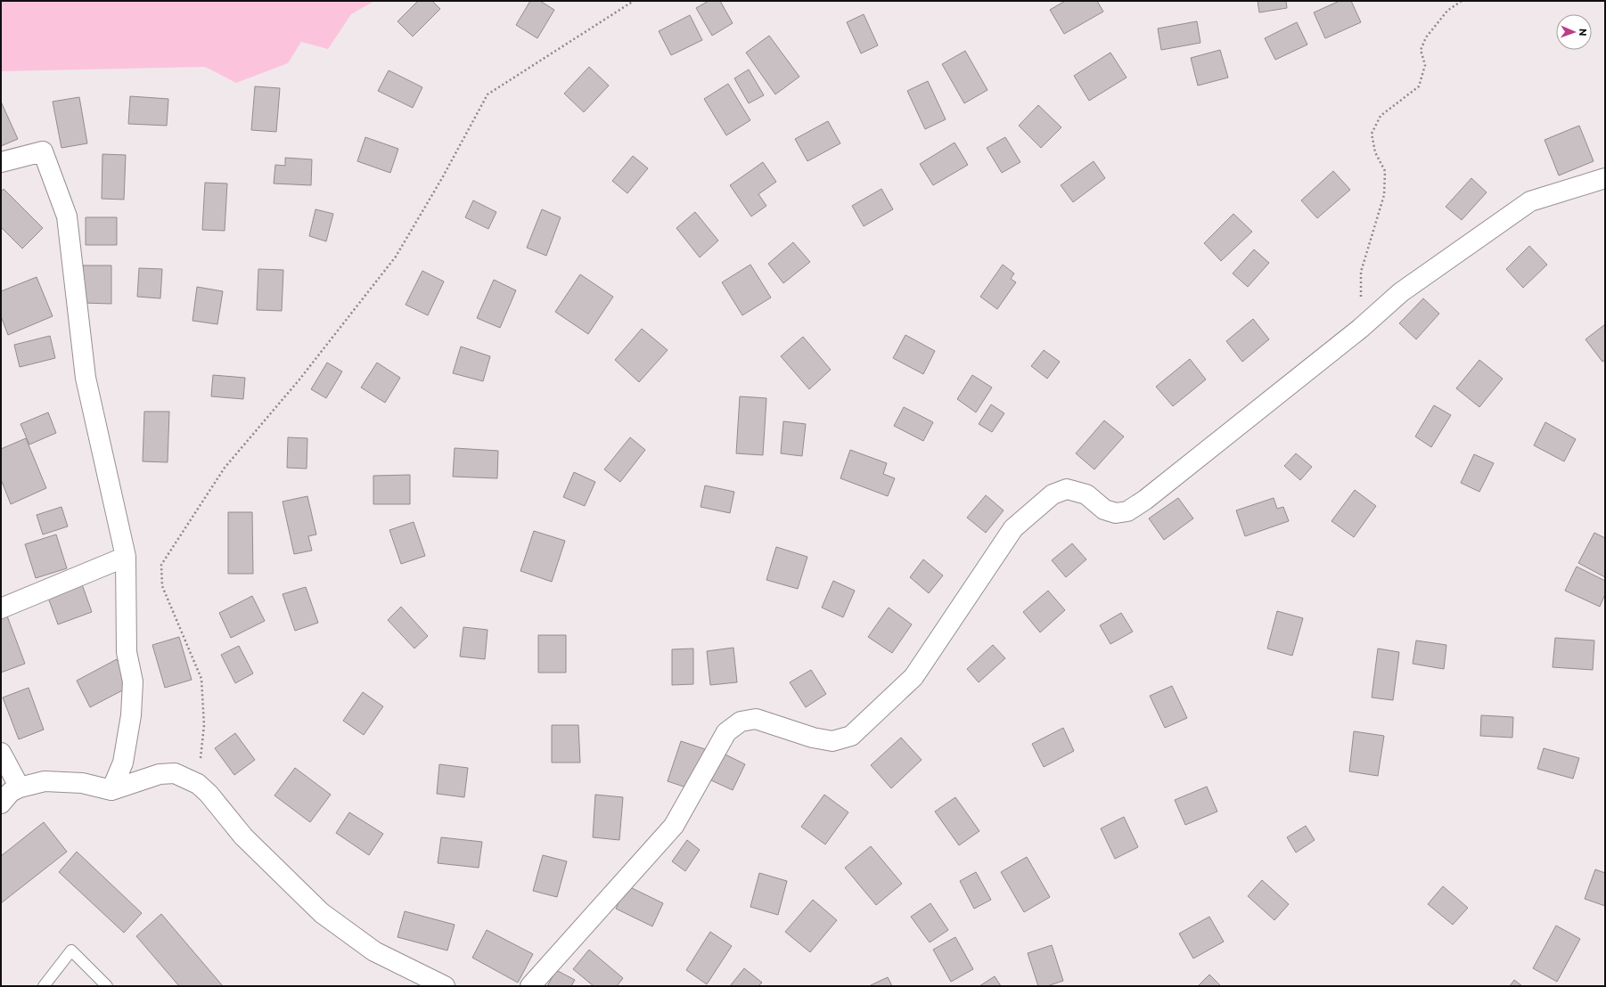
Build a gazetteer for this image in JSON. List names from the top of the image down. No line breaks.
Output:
{"north":"right"}
